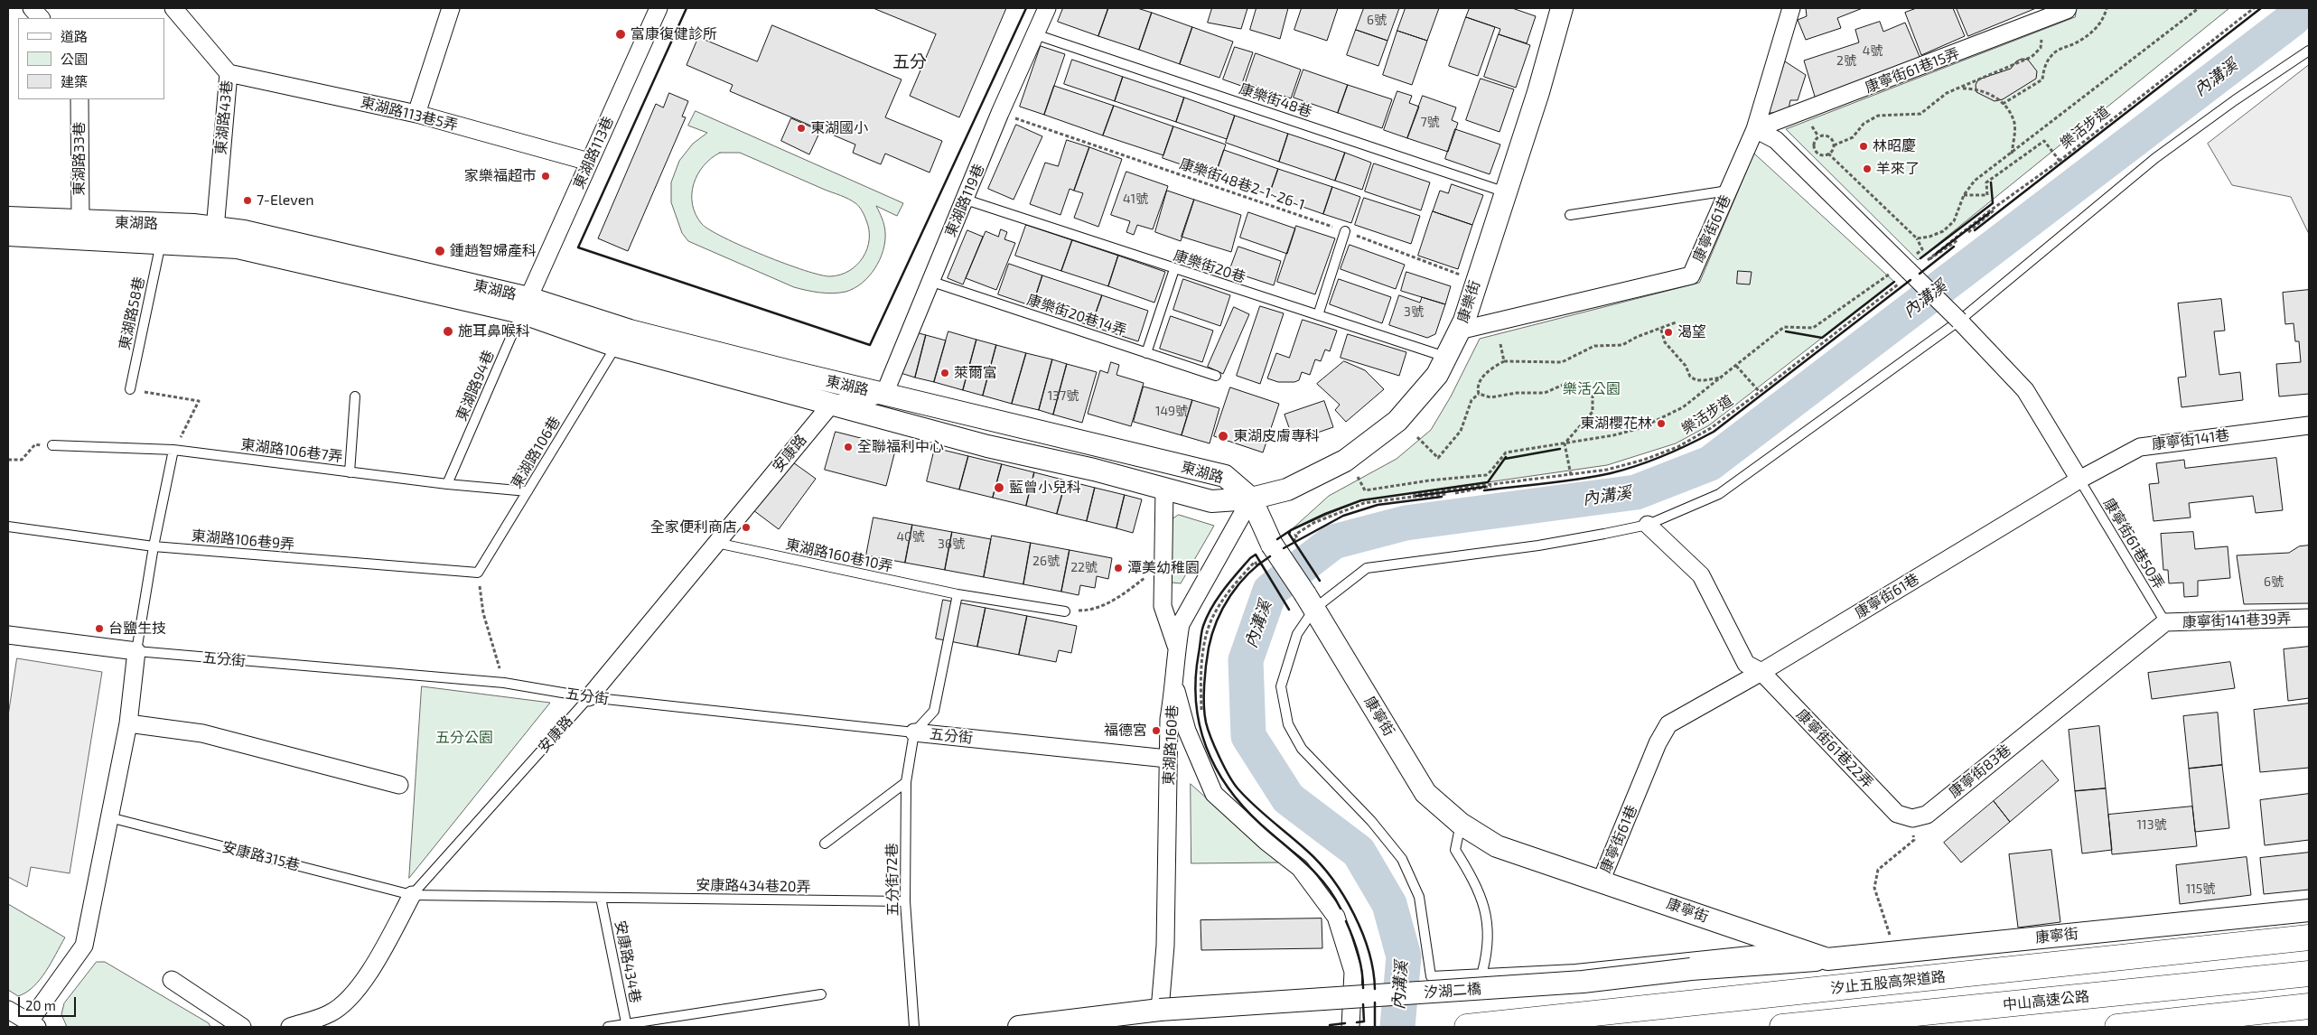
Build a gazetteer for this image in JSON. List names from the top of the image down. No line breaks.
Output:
{"streets":{"highway":["汐止五股高架道路","中山高速公路"],"street":["康寧街61巷15弄","東湖路113巷5弄","東湖路43巷","東湖路113巷","東湖路33巷","東湖路119巷","東湖路","康寧街61巷","康樂街","康寧街141巷","安康路","康寧街141巷39弄","五分街","康寧街","東湖路160巷","康寧街61巷22弄","康寧街83巷","汐湖二橋"],"lane":["康樂街48巷","康樂街20巷","東湖路58巷","康樂街20巷14弄","東湖路94巷","東湖路106巷7弄","東湖路106巷","東湖路106巷9弄","康寧街61巷50弄","東湖路160巷10弄","安康路315巷","五分街72巷","安康路434巷20弄","安康路434巷"],"path":["樂活步道","康樂街48巷2-1~26-1"]},"crossings":[["康寧街61巷15弄","康寧街61巷"],["康樂街48巷","東湖路119巷"],["康樂街48巷","康樂街"],["東湖路113巷5弄","東湖路43巷"],["東湖路113巷5弄","東湖路113巷"],["東湖路43巷","東湖路"],["東湖路113巷","東湖路"],["東湖路113巷","東湖路94巷"],["東湖路33巷","東湖路"],["康樂街48巷2-1~26-1","東湖路119巷"],["康樂街48巷2-1~26-1","康樂街"],["東湖路119巷","東湖路"],["東湖路119巷","康樂街20巷"],["東湖路119巷","康樂街20巷14弄"],["東湖路","康樂街"],["東湖路","東湖路58巷"],["東湖路","東湖路94巷"],["東湖路","東湖路106巷"],["東湖路","安康路"],["東湖路","康寧街"],["東湖路","東湖路160巷"],["康寧街61巷","康樂街"],["康寧街61巷","康寧街141巷"],["康寧街61巷","康寧街61巷50弄"],["康寧街61巷","康寧街"],["康寧街61巷","康寧街61巷22弄"],["康樂街20巷","康樂街"],["康樂街","康寧街"],["康樂街","東湖路160巷"],["東湖路94巷","東湖路106巷7弄"],["康寧街141巷","康寧街61巷50弄"],["東湖路106巷7弄","東湖路106巷"],["東湖路106巷","東湖路106巷9弄"],["安康路","東湖路160巷10弄"],["安康路","五分街"],["安康路","安康路315巷"],["康寧街61巷50弄","康寧街141巷39弄"],["康寧街61巷50弄","康寧街83巷"],["康寧街141巷39弄","康寧街83巷"],["五分街","東湖路160巷"],["五分街","五分街72巷"],["康寧街","東湖路160巷"],["康寧街","汐湖二橋"],["東湖路160巷","汐湖二橋"],["康寧街61巷22弄","康寧街83巷"],["五分街72巷","安康路434巷20弄"],["安康路434巷20弄","安康路434巷"]],"districts":["五分"],"water":["內溝溪"],"parks":["樂活公園","五分公園"],"places":["富康復健診所","東湖國小","林昭慶","羊來了","家樂福超市","7-Eleven","鍾趙智婦產科","施耳鼻喉科","渴望","萊爾富","東湖櫻花林","東湖皮膚專科","全聯福利中心","藍曾小兒科","全家便利商店","潭美幼稚園","台鹽生技","福德宮"],"house_numbers":["6號","4號","2號","7號","41號","3號","137號","149號","40號","36號","26號","22號","6號","113號","115號"],"legend":["道路","公園","建築"],"scale_bar":"20 m"}
